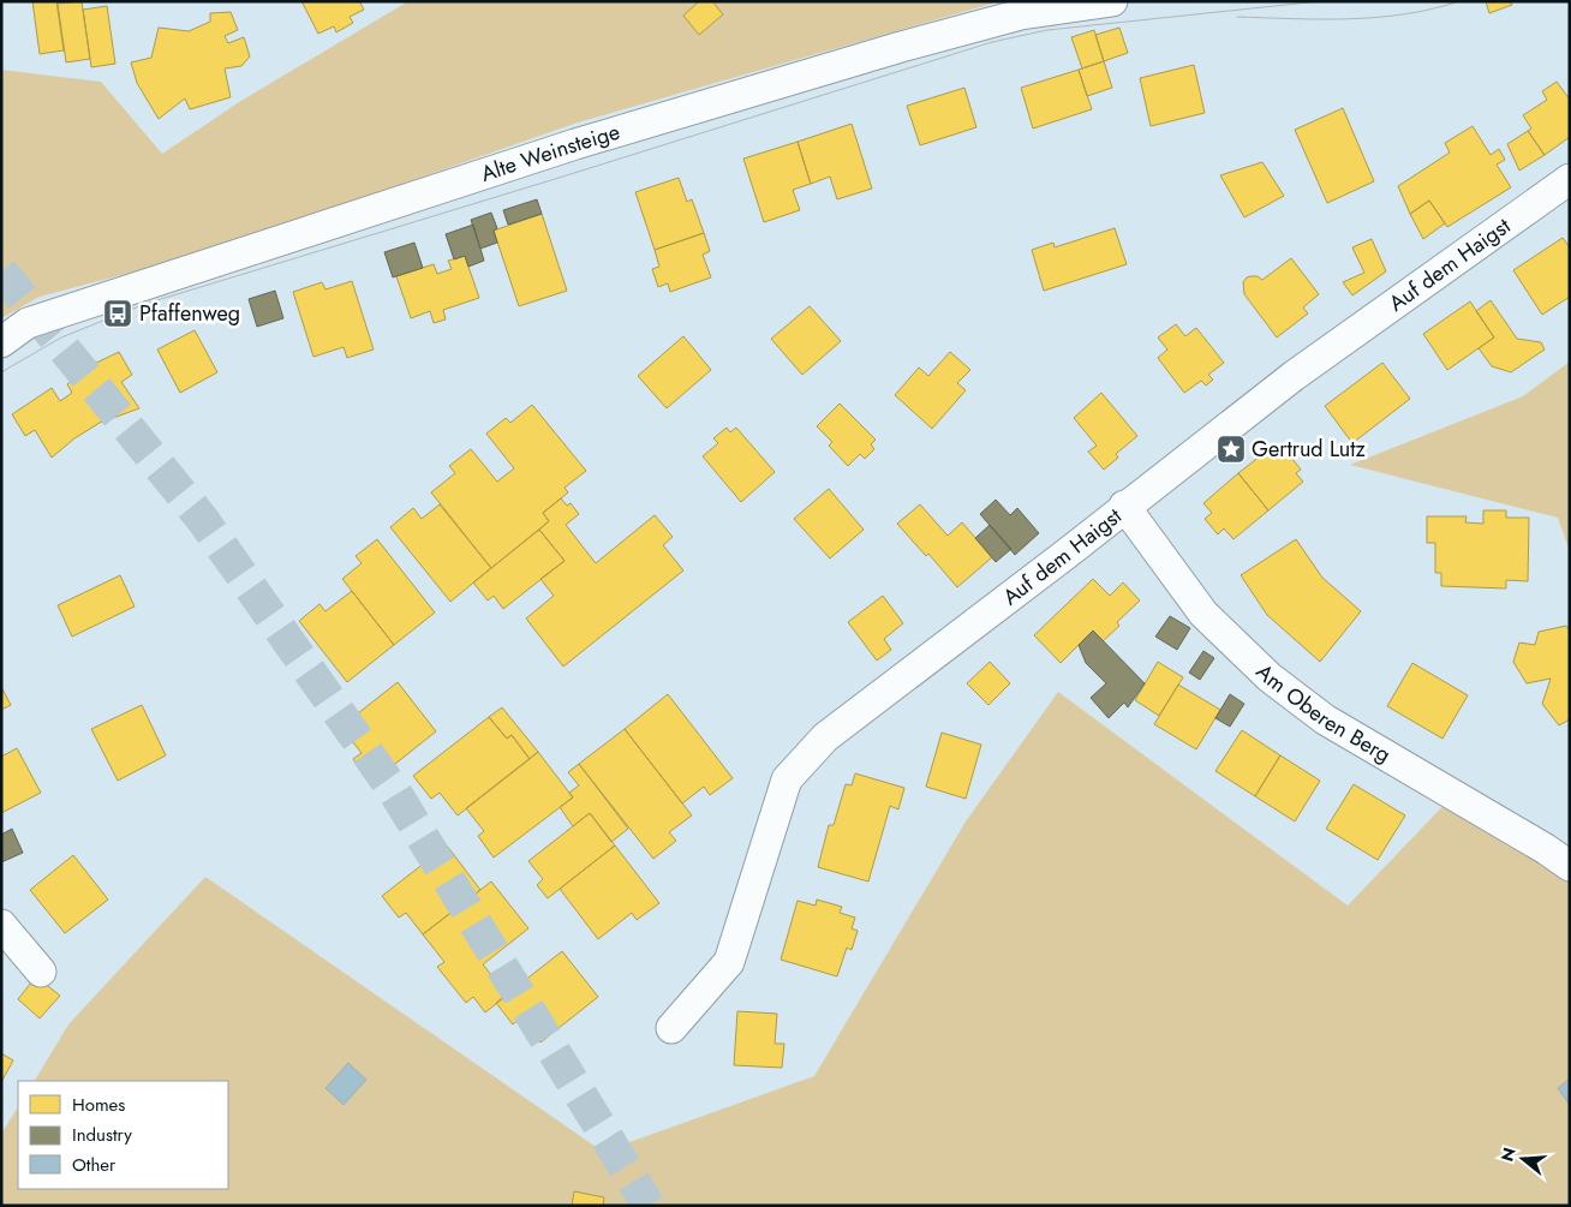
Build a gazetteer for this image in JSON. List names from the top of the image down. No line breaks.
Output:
{"streets":{"street":["Alte Weinsteige","Auf dem Haigst","Am Oberen Berg"]},"crossings":[["Auf dem Haigst","Am Oberen Berg"]],"places":{"bus stop":["Pfaffenweg"],"place":["Gertrud Lutz"]},"legend":["Homes","Industry","Other"],"north":"left"}
